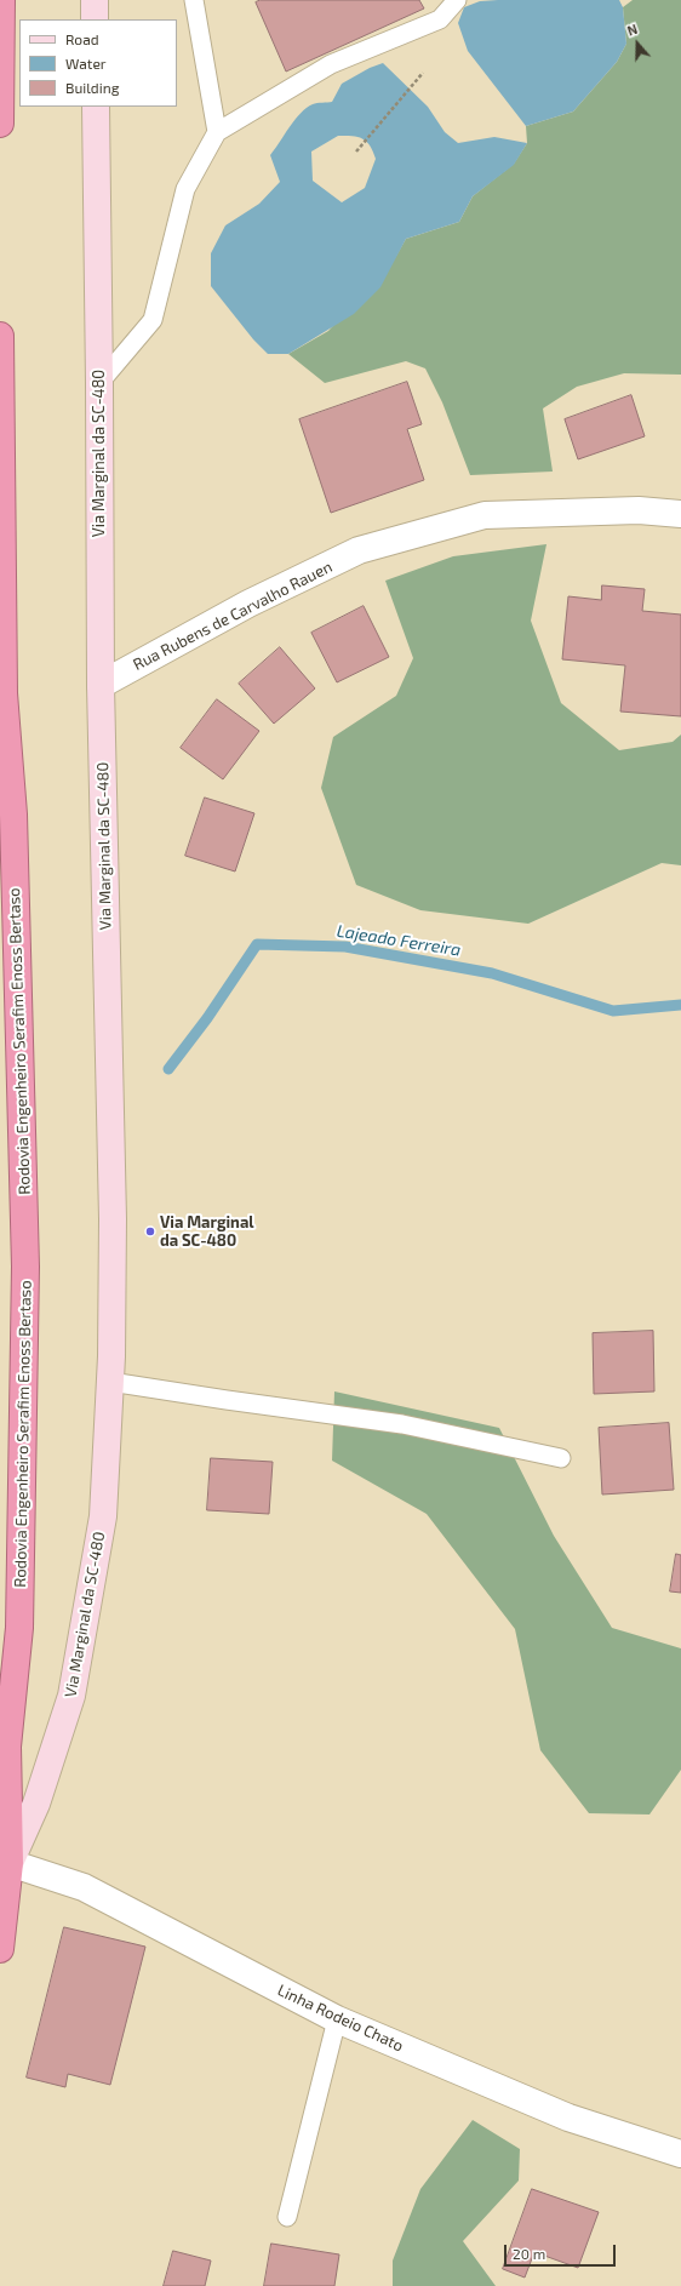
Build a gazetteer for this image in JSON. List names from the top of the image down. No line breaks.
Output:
{"streets":{"highway":["Rodovia Engenheiro Serafim Enoss Bertaso"],"main road":["Via Marginal da SC-480"],"street":["Rua Rubens de Carvalho Rauen","Linha Rodeio Chato"]},"crossings":[["Via Marginal da SC-480","Rua Rubens de Carvalho Rauen"],["Via Marginal da SC-480","Rodovia Engenheiro Serafim Enoss Bertaso"],["Via Marginal da SC-480","Linha Rodeio Chato"],["Rodovia Engenheiro Serafim Enoss Bertaso","Linha Rodeio Chato"]],"water":["Lajeado Ferreira"],"places":["Via Marginal da SC-480"],"legend":["Road","Water","Building"],"scale_bar":"20 m","north":"top"}
